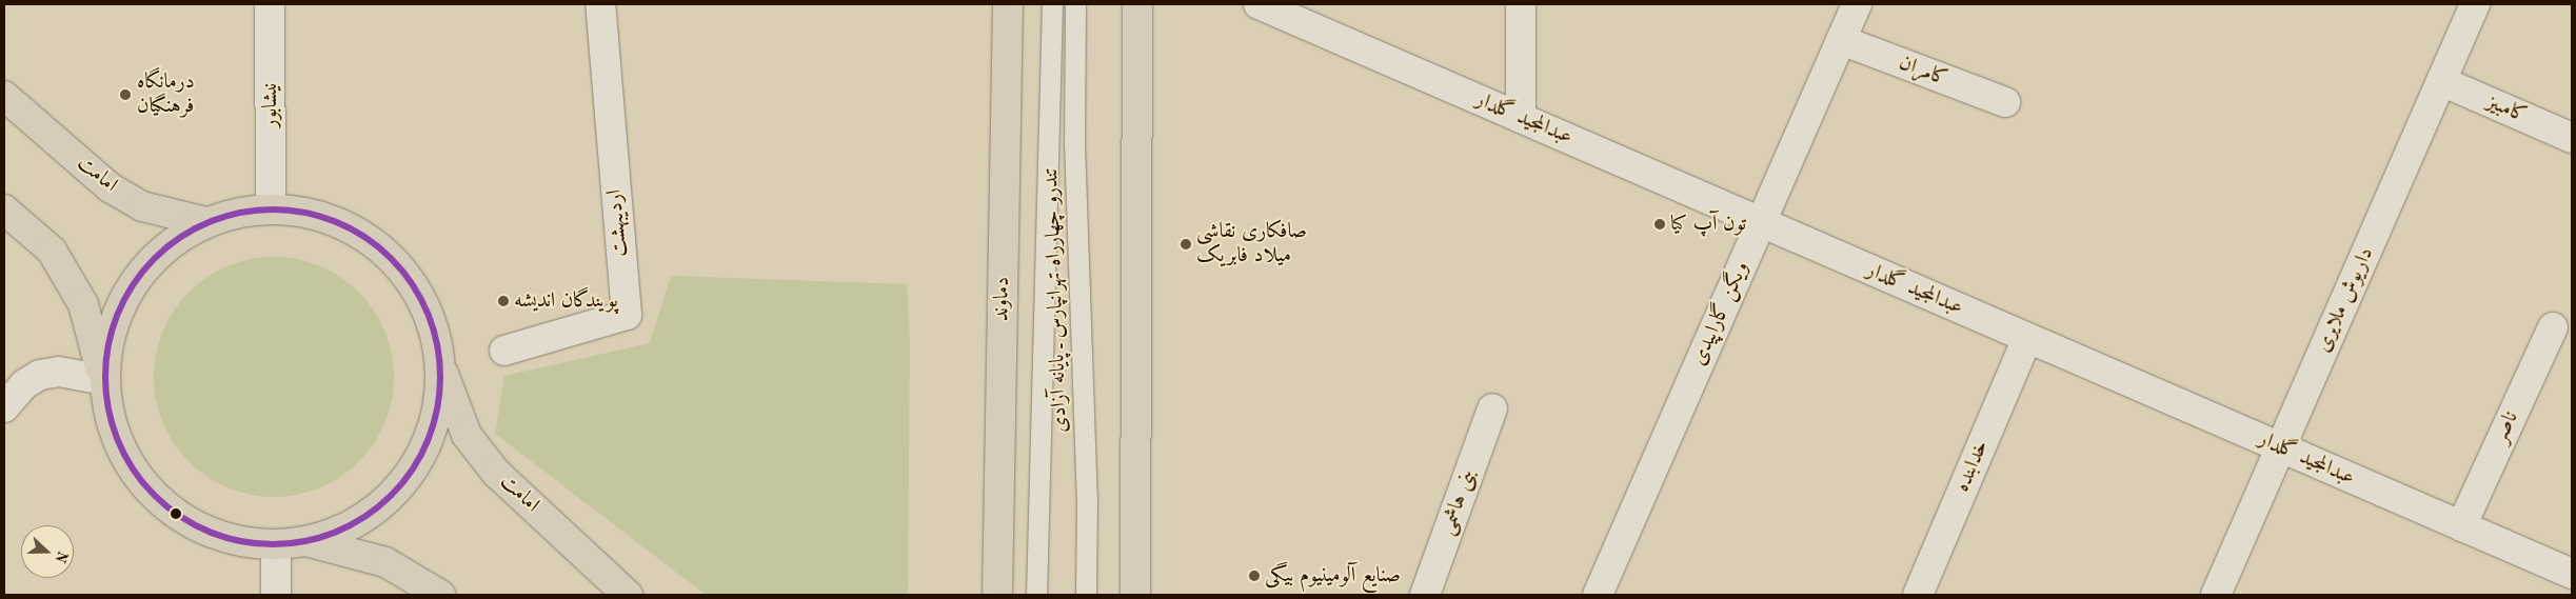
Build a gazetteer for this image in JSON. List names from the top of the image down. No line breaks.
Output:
{"streets":{"main road":["امامت","دماوند"],"street":["کامران","نیشابور","کامبیز","عبدالمجید گلدار","اردیبهشت","داریوش ملایری","ویگن گاراپیدی","ناصر","خدابنده","بنی هاشمی"],"lane":["تندرو چهارراه تهرانپارس ـ پایانه آزادی"]},"crossings":[["کامران","ویگن گاراپیدی"],["کامبیز","داریوش ملایری"],["عبدالمجید گلدار","داریوش ملایری"],["عبدالمجید گلدار","ویگن گاراپیدی"],["عبدالمجید گلدار","ناصر"],["عبدالمجید گلدار","خدابنده"]],"places":["درمانگاه فرهنگیان","تون آپ کیا","صافکاری نقاشی میلاد فابریک","پویندگان اندیشه","صنایع آلومینیوم بیگی"],"north":"right"}
